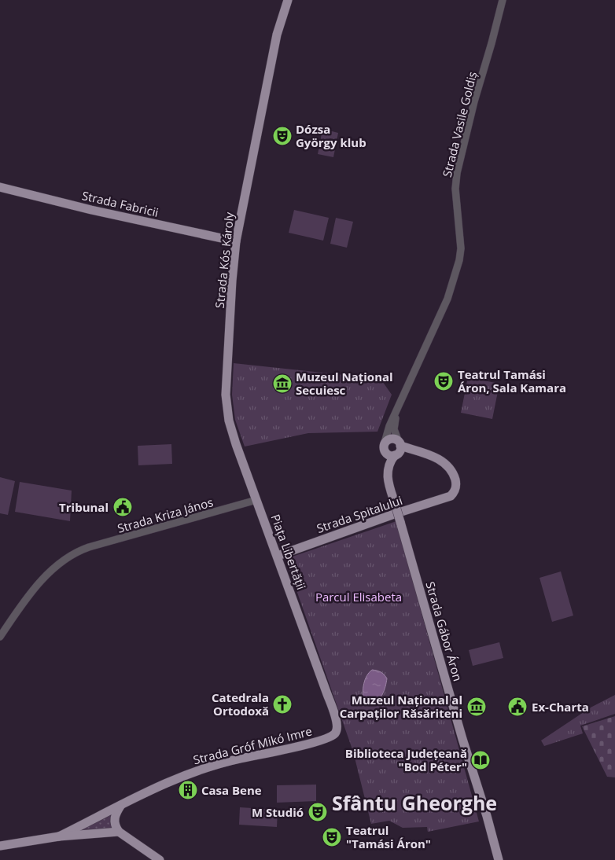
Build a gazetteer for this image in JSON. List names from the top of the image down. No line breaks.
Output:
{"streets":{"main road":["Strada Fabricii","Strada Kós Károly","Strada Spitalului","Piața Libertății","Strada Gábor Áron","Strada Gróf Mikó Imre"],"street":["Strada Vasile Goldiș","Strada Kriza János"]},"crossings":[["Strada Vasile Goldiș","Strada Spitalului"],["Strada Vasile Goldiș","Strada Gábor Áron"],["Strada Fabricii","Strada Kós Károly"],["Strada Kós Károly","Strada Kriza János"],["Strada Kós Károly","Piața Libertății"],["Strada Spitalului","Piața Libertății"],["Strada Spitalului","Strada Gábor Áron"],["Strada Kriza János","Piața Libertății"],["Piața Libertății","Strada Gróf Mikó Imre"]],"districts":["Sfântu Gheorghe"],"parks":["Parcul Elisabeta"],"places":{"theatre":["Dózsa György klub","Teatrul Tamási Áron, Sala Kamara","M Studió","Teatrul \"Tamási Áron\""],"museum":["Muzeul Național Secuiesc","Muzeul Național al Carpaților Răsăriteni"],"public building":["Tribunal","Ex-Charta"],"church":["Catedrala Ortodoxă"],"library":["Biblioteca Județeană \"Bod Péter\""],"building":["Casa Bene"]}}
